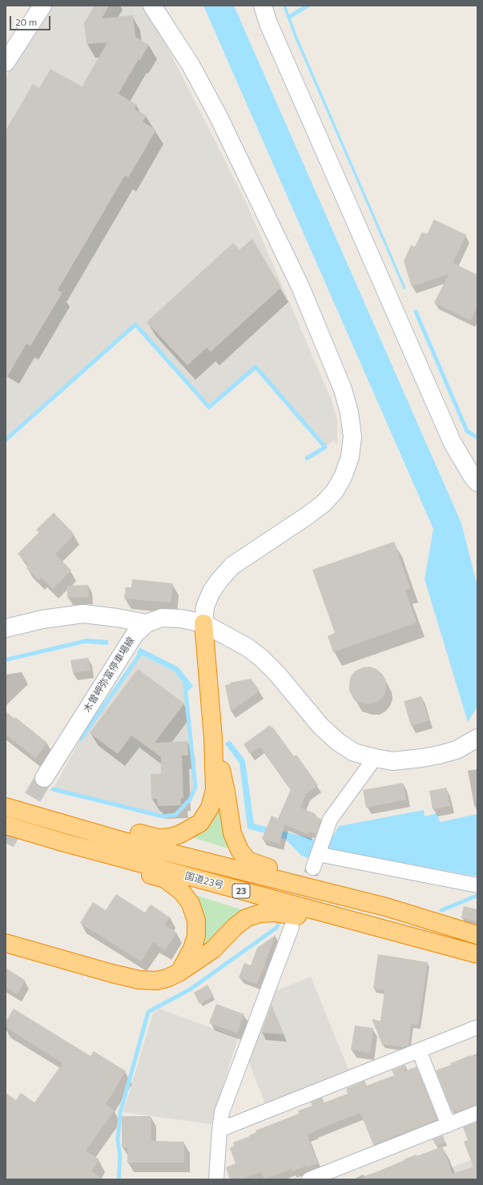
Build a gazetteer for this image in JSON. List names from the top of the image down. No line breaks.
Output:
{"streets":{"highway":["国道23号","23"],"street":["木曽岬弥富停車場線"]},"crossings":[["木曽岬弥富停車場線","23"],["国道23号","23"]],"scale_bar":"20 m"}
